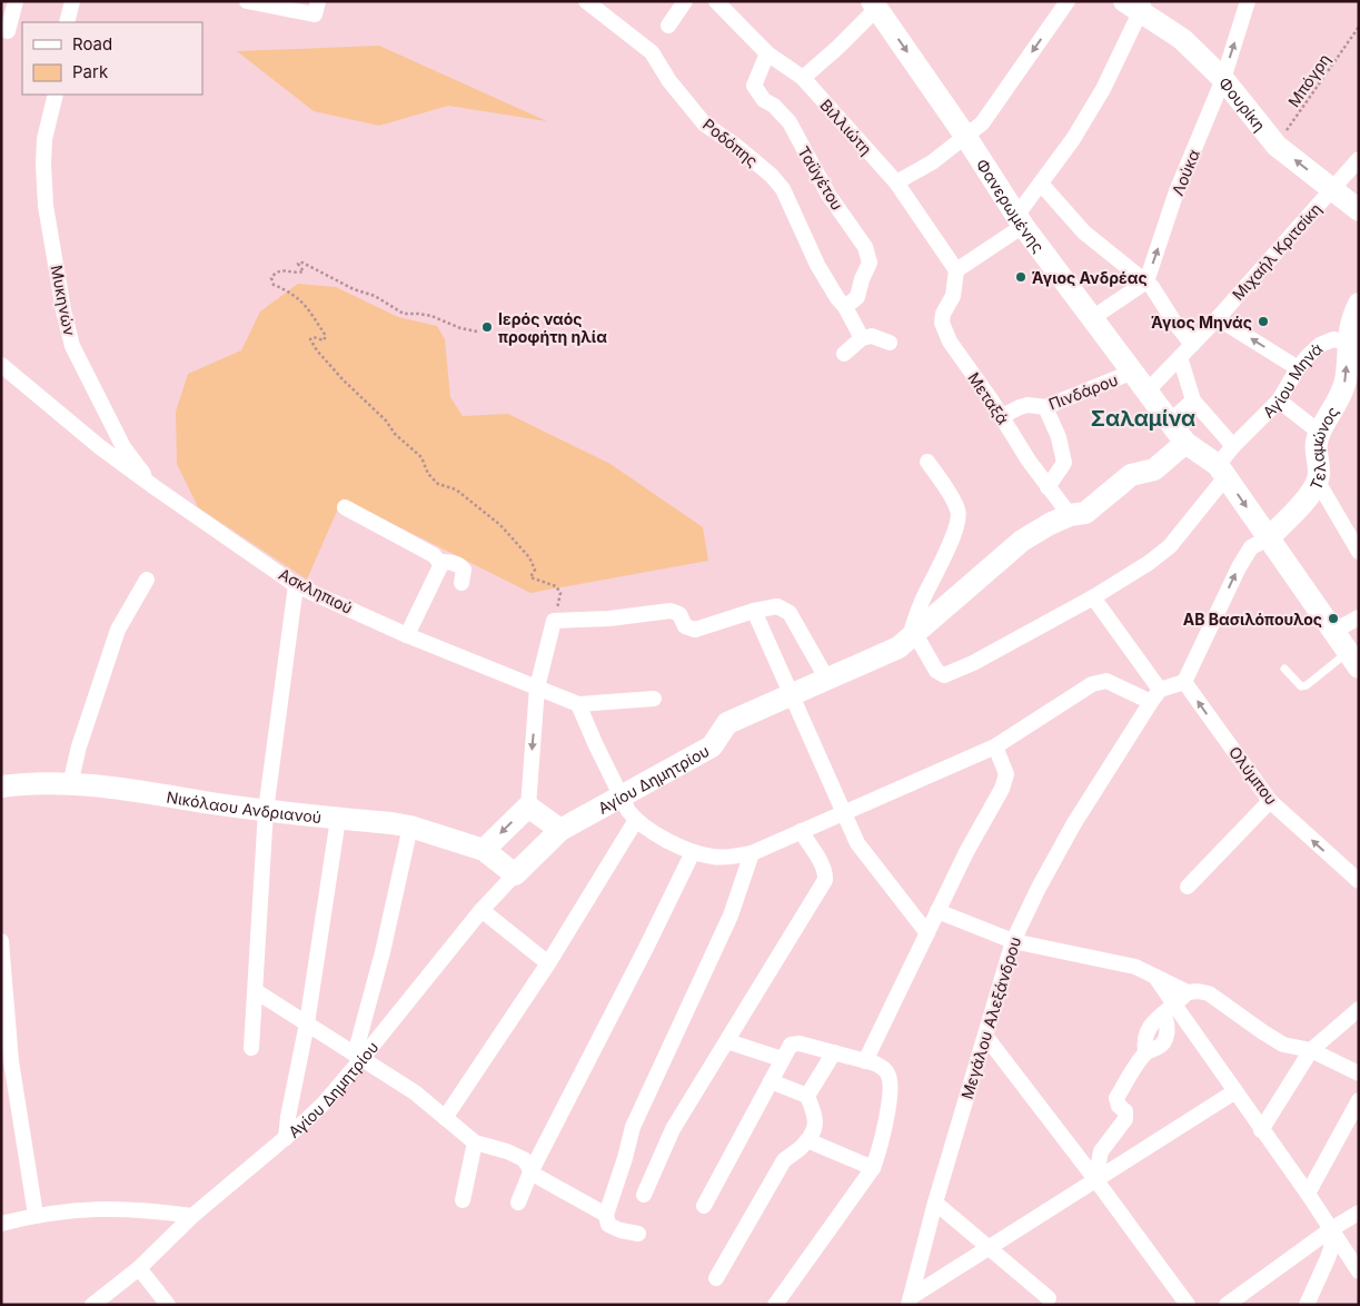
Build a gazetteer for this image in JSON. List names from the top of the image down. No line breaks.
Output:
{"streets":{"street":["Φουρίκη","Βιλλιώτη","Ροδόπης","Λούκα","Ταϋγέτου","Φανερωμένης","Μιχαήλ Κριτσίκη","Μυκηνών","Αγίου Μηνά","Πινδάρου","Μεταξά","Τελαμώνος","Ασκληπιού","Ολύμπου","Αγίου Δημητρίου","Νικόλαου Ανδριανού","Μεγάλου Αλεξάνδρου"],"path":["Μπόγρη"]},"crossings":[["Μπόγρη","Φουρίκη"],["Φουρίκη","Λούκα"],["Φουρίκη","Μιχαήλ Κριτσίκη"],["Βιλλιώτη","Ταϋγέτου"],["Βιλλιώτη","Μεταξά"],["Ροδόπης","Ταϋγέτου"],["Φανερωμένης","Μιχαήλ Κριτσίκη"],["Φανερωμένης","Αγίου Μηνά"],["Φανερωμένης","Πινδάρου"],["Φανερωμένης","Τελαμώνος"],["Φανερωμένης","Αγίου Δημητρίου"],["Μυκηνών","Ασκληπιού"],["Αγίου Μηνά","Τελαμώνος"],["Αγίου Μηνά","Αγίου Δημητρίου"],["Πινδάρου","Μεταξά"],["Μεταξά","Αγίου Δημητρίου"]],"one_way":["Τελαμώνος","Ολύμπου"],"districts":["Σαλαμίνα"],"places":["Άγιος Ανδρέας","Άγιος Μηνάς","Ιερός ναός προφήτη ηλία","ΑΒ Βασιλόπουλος"],"legend":["Road","Park"]}
